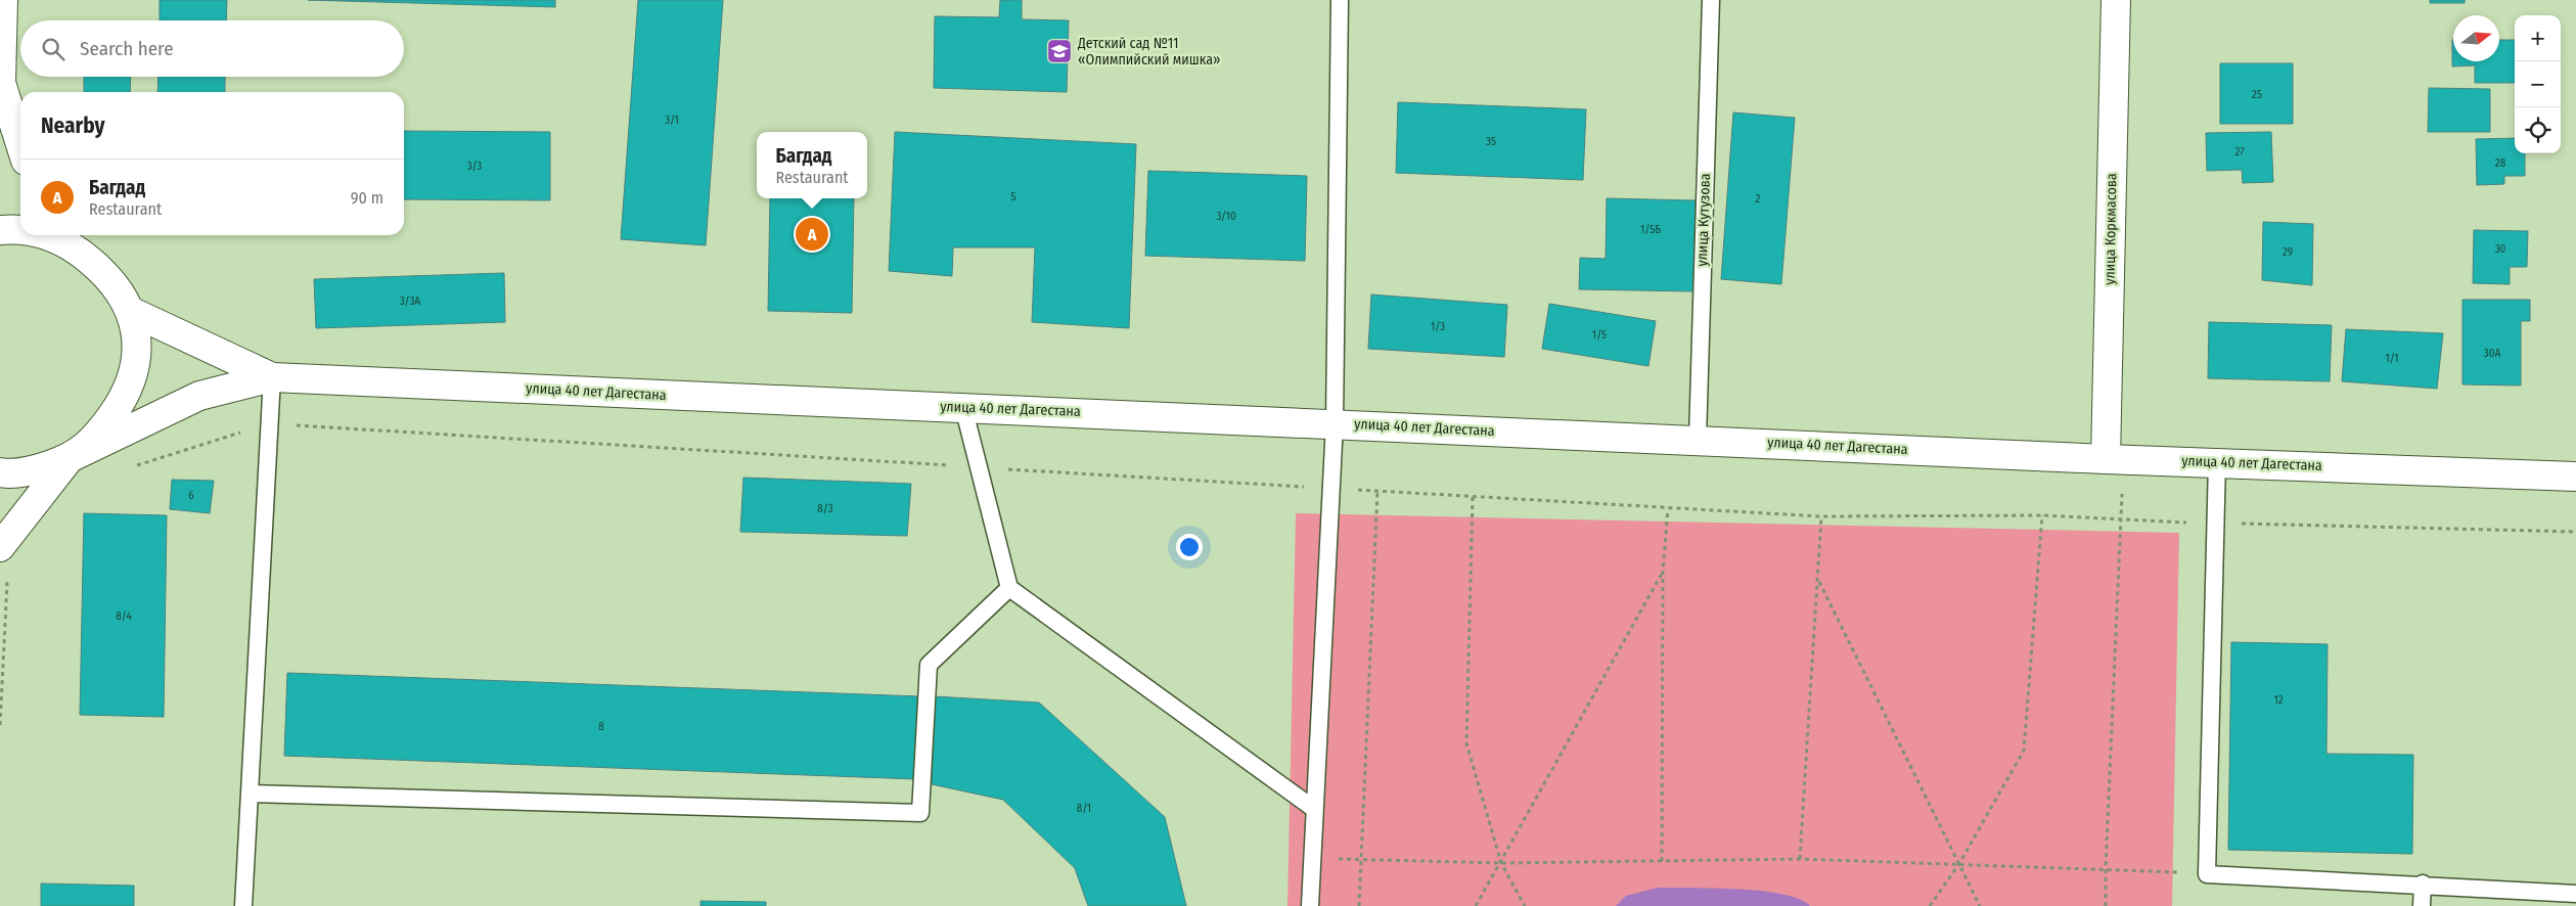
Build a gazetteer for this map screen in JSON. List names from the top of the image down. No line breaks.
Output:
{"streets":{"street":["улица Коркмасова","улица 40 лет Дагестана"],"lane":["улица Кутузова"]},"crossings":[["улица Кутузова","улица 40 лет Дагестана"],["улица Коркмасова","улица 40 лет Дагестана"]],"places":{"school or university":["Детский сад №11 «Олимпийский мишка»"]},"house_numbers":["25","3/1","35","27","28","3/3","5","2","3/10","1/5Б","30","29","3/3А","1/3","1/5","30А","1/1","6","8/3","8/4","12","8","8/1"],"north":"right","page":{"map_buttons":["+","−"],"search":"Search here","heading":"Nearby","popup":["Багдад","Restaurant"],"list":[{"mark":"A","name":"Багдад","note":"Restaurant","value":"90 m"}],"pins":"A"}}
